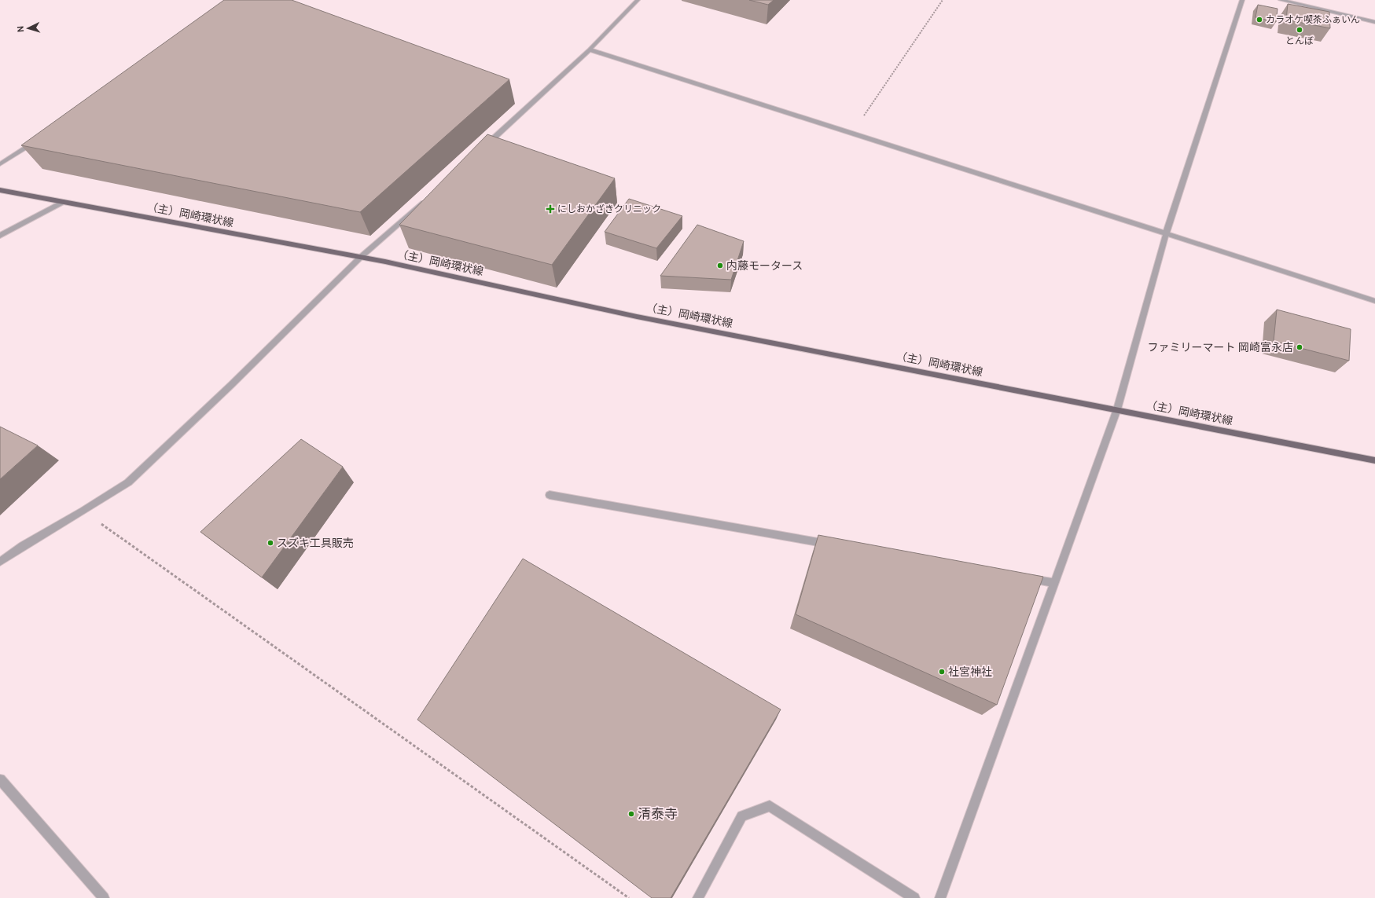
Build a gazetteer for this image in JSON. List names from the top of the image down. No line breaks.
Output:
{"streets":{"main road":["（主）岡崎環状線"]},"places":{"other":["カラオケ喫茶ふぁいん","とんぼ","内藤モータース","ファミリーマート 岡崎富永店","スズキ工具販売","社宮神社","清泰寺"],"health":["にしおかざきクリニック"]},"north":"left"}
